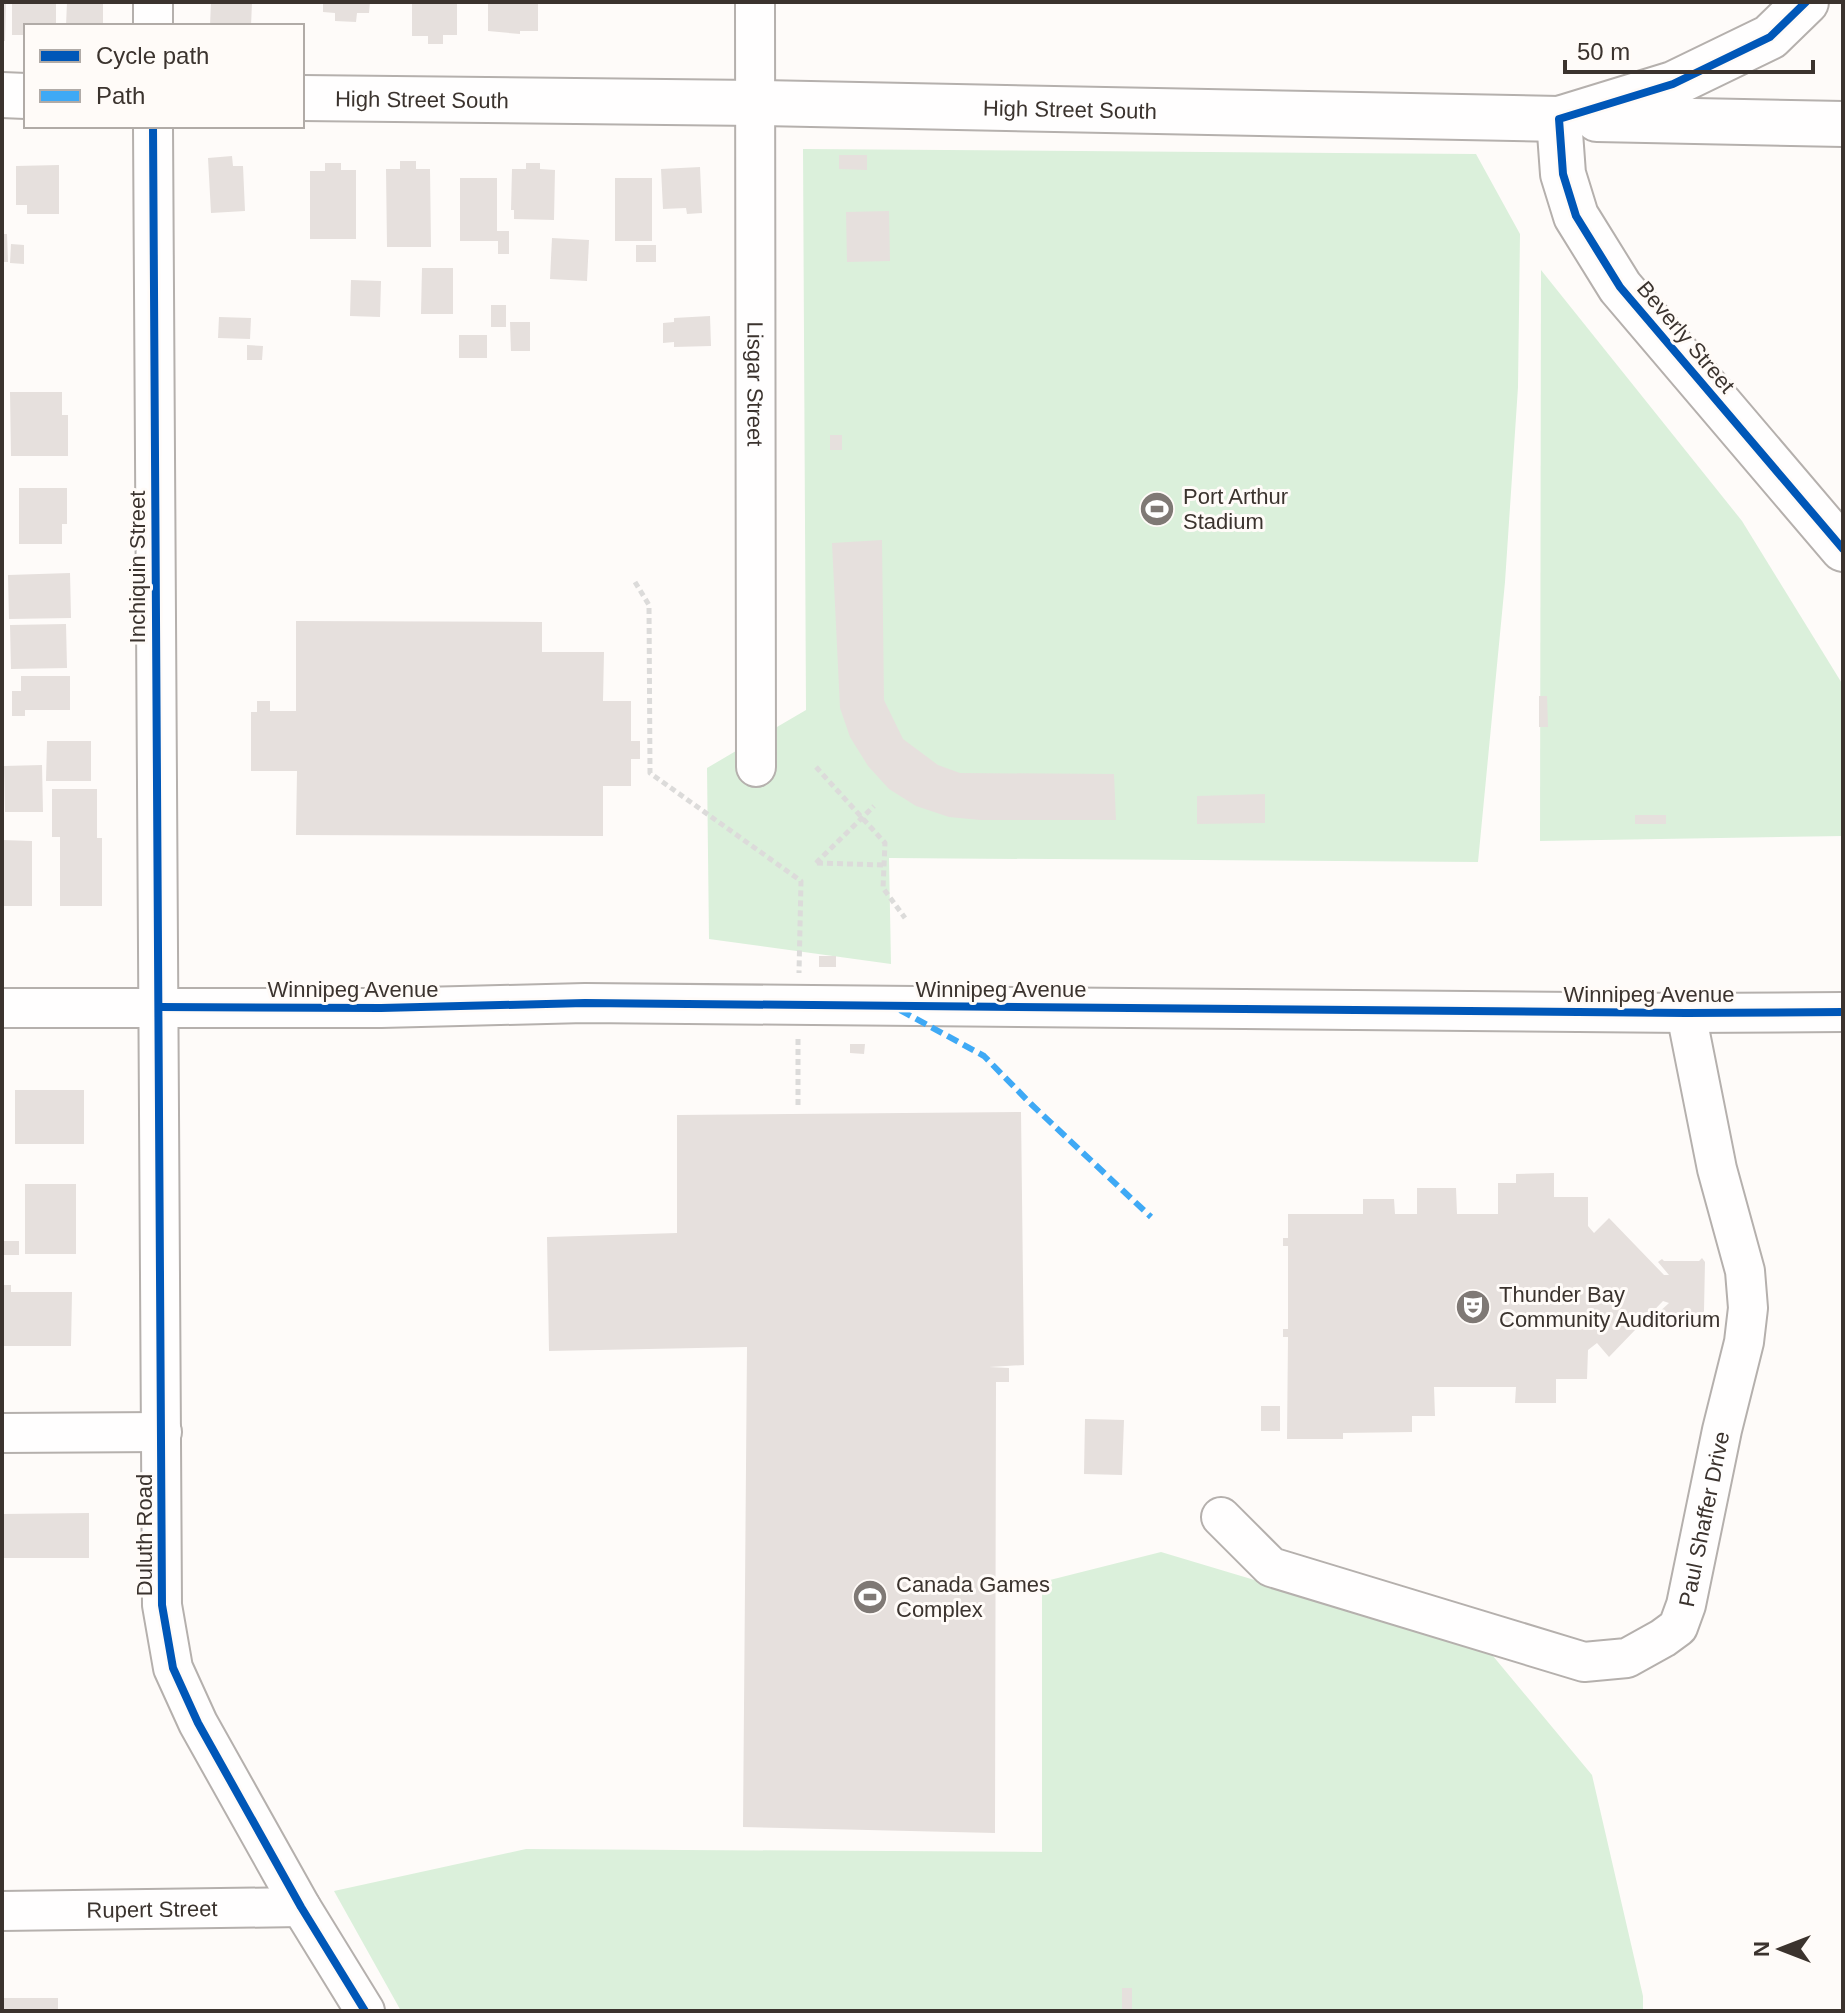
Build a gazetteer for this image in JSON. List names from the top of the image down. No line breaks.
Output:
{"streets":{"street":["High Street South","Beverly Street","Lisgar Street","Inchiquin Street","Winnipeg Avenue","Paul Shaffer Drive","Duluth Road","Rupert Street"]},"crossings":[["High Street South","Beverly Street"],["High Street South","Lisgar Street"],["Inchiquin Street","Winnipeg Avenue"],["Inchiquin Street","Duluth Road"],["Winnipeg Avenue","Paul Shaffer Drive"],["Winnipeg Avenue","Duluth Road"],["Duluth Road","Rupert Street"]],"places":{"sports":["Port Arthur Stadium","Canada Games Complex"],"theatre":["Thunder Bay Community Auditorium"]},"legend":["Cycle path","Path"],"scale_bar":"50 m","north":"left"}
